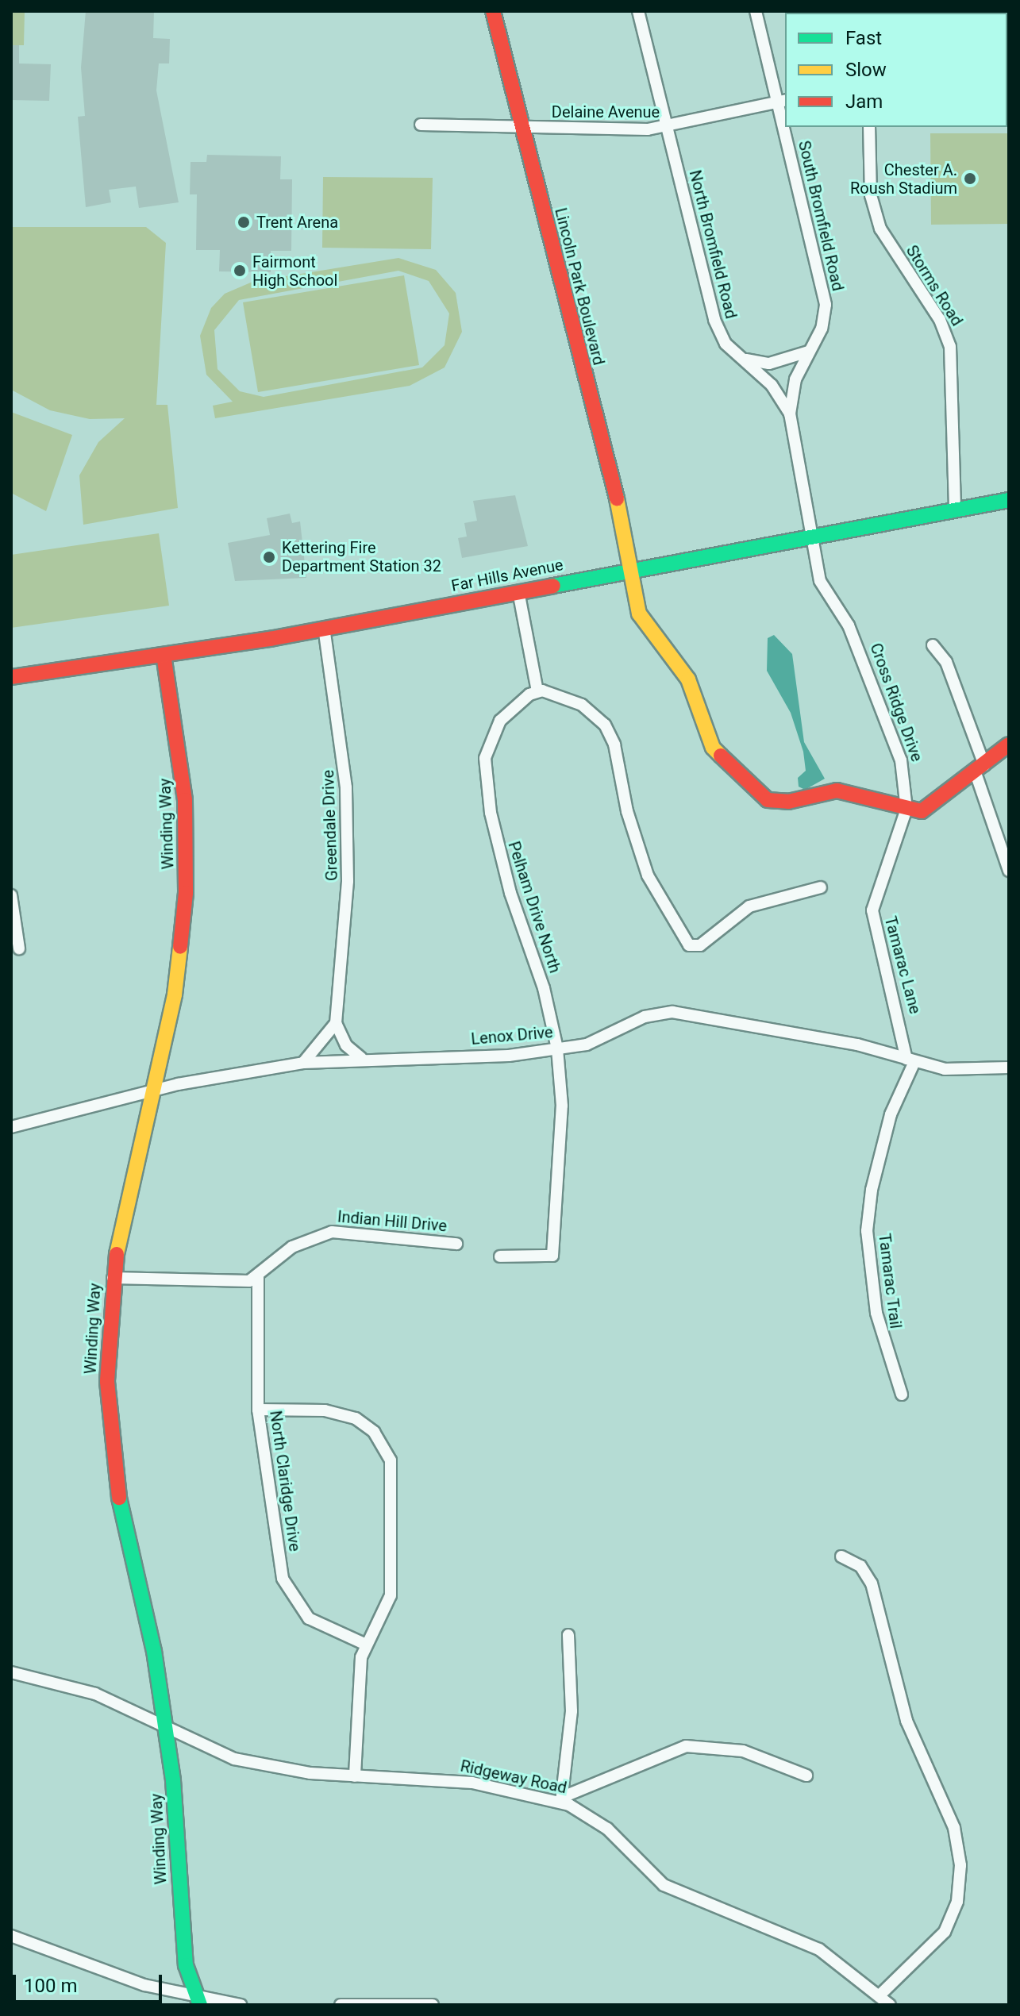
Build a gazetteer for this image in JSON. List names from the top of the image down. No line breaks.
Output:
{"streets":{"street":["Delaine Avenue","South Bromfield Road","North Bromfield Road","Storms Road","Lincoln Park Boulevard","Far Hills Avenue","Cross Ridge Drive","Winding Way","Greendale Drive","Pelham Drive North","Tamarac Lane","Lenox Drive","Indian Hill Drive","Tamarac Trail","North Claridge Drive","Ridgeway Road"]},"crossings":[["Delaine Avenue","South Bromfield Road"],["Delaine Avenue","North Bromfield Road"],["Delaine Avenue","Lincoln Park Boulevard"],["South Bromfield Road","North Bromfield Road"],["North Bromfield Road","Far Hills Avenue"],["North Bromfield Road","Cross Ridge Drive"],["Storms Road","Far Hills Avenue"],["Lincoln Park Boulevard","Far Hills Avenue"],["Lincoln Park Boulevard","Cross Ridge Drive"],["Lincoln Park Boulevard","Tamarac Lane"],["Far Hills Avenue","Cross Ridge Drive"],["Far Hills Avenue","Winding Way"],["Far Hills Avenue","Greendale Drive"],["Cross Ridge Drive","Tamarac Lane"],["Winding Way","Lenox Drive"],["Winding Way","Indian Hill Drive"],["Winding Way","Ridgeway Road"],["Pelham Drive North","Lenox Drive"],["Tamarac Lane","Lenox Drive"],["Tamarac Lane","Tamarac Trail"],["Lenox Drive","Tamarac Trail"],["Indian Hill Drive","North Claridge Drive"]],"places":["Chester A. Roush Stadium","Trent Arena","Fairmont High School","Kettering Fire Department Station 32"],"legend":["Fast","Slow","Jam"],"scale_bar":"100 m"}
